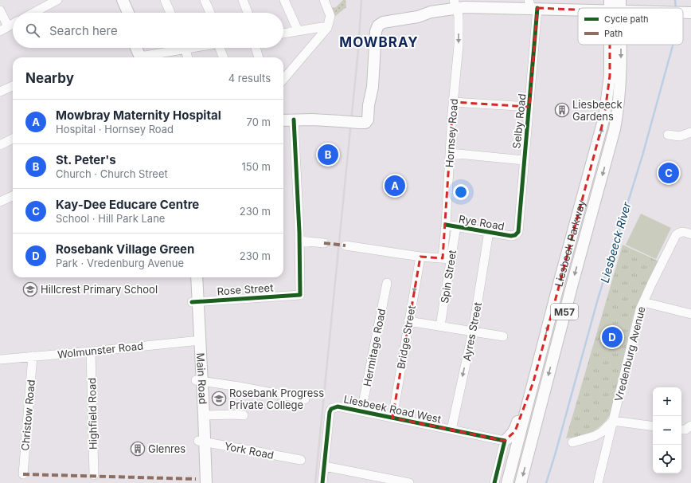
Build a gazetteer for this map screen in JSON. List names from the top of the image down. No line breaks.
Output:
{"streets":{"main road":["Liesbeek Parkway","M57","Main Road"],"street":["Selby Road","Hornsey Road","Rye Road","Spin Street","Rose Street","Ayres Street","Bridge Street","Hermitage Road","Wolmunster Road","Vredenburg Avenue","Liesbeek Road West","Highfield Road","Christow Road","York Road"]},"crossings":[["Selby Road","Rye Road"],["Hornsey Road","Rye Road"],["Hornsey Road","Spin Street"],["Rye Road","Spin Street"],["Rye Road","Ayres Street"],["Rose Street","Main Road"],["Ayres Street","Liesbeek Road West"],["Bridge Street","Liesbeek Road West"],["Hermitage Road","Liesbeek Road West"],["Wolmunster Road","Main Road"],["Wolmunster Road","Highfield Road"],["Wolmunster Road","Christow Road"],["Main Road","York Road"]],"one_way":["Hornsey Road","Ayres Street","Bridge Street"],"districts":["MOWBRAY"],"water":["Liesbeeck River"],"places":{"building":["Liesbeeck Gardens","Glenres"],"school or university":["Hillcrest Primary School","Rosebank Progress Private College"]},"legend":["Cycle path","Path"],"page":{"search":"Search here","heading":["Nearby","4 results"],"list":[{"mark":"A","name":"Mowbray Maternity Hospital","note":"Hospital · Hornsey Road","value":"70 m"},{"mark":"B","name":"St. Peter's","note":"Church · Church Street","value":"150 m"},{"mark":"C","name":"Kay-Dee Educare Centre","note":"School · Hill Park Lane","value":"230 m"},{"mark":"D","name":"Rosebank Village Green","note":"Park · Vredenburg Avenue","value":"230 m"}],"pins":["B","C","A","D"],"map_buttons":["+","−"]}}
